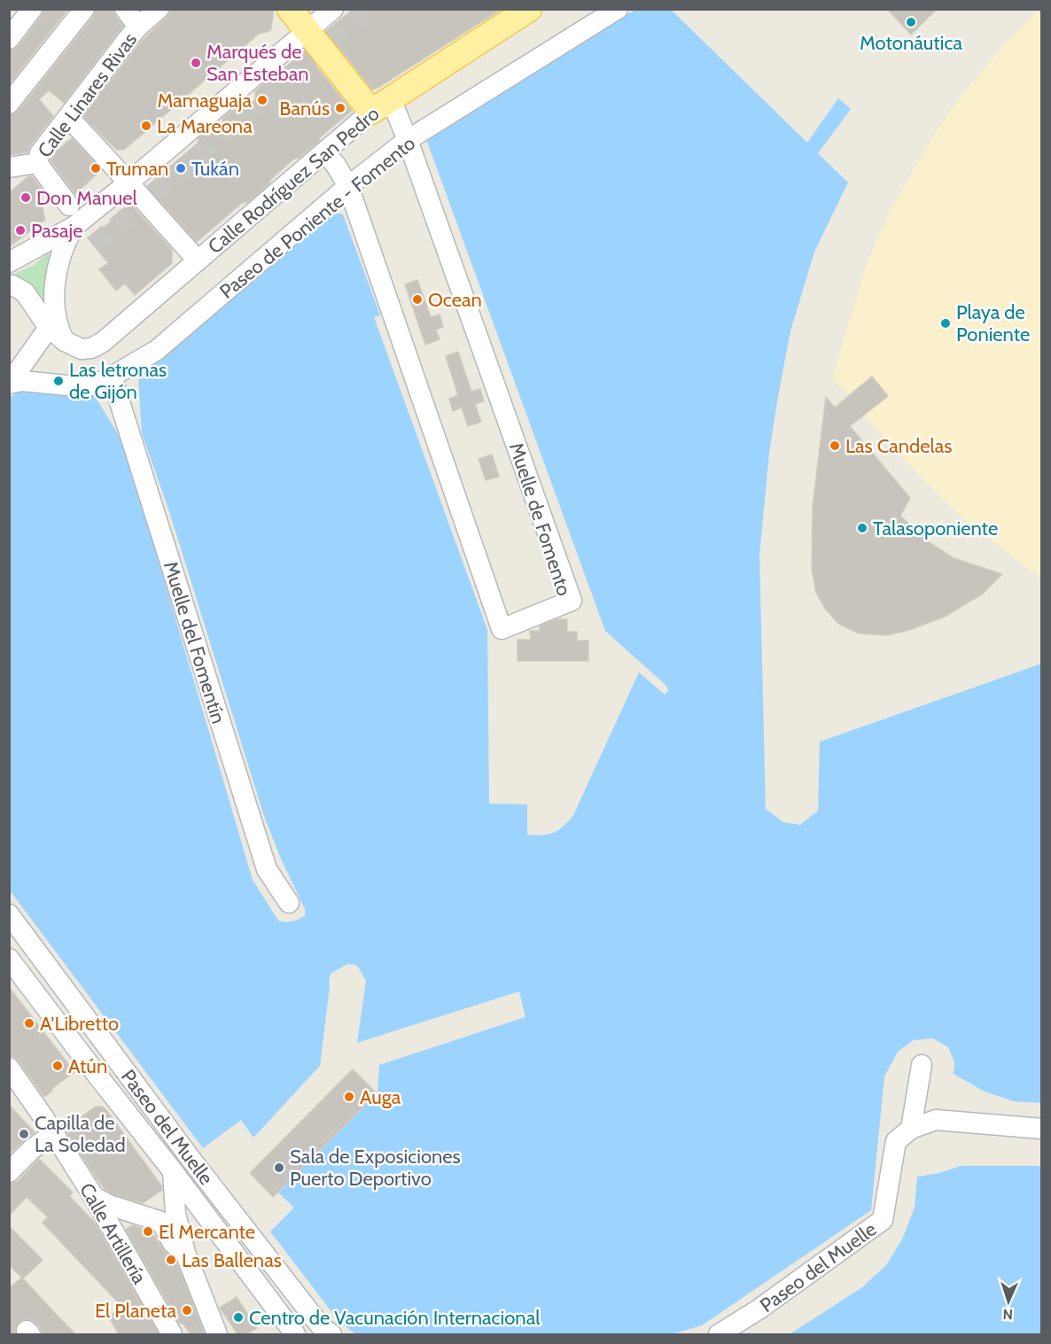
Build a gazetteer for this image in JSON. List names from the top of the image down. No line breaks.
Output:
{"streets":{"main road":["Calle Rodríguez San Pedro"],"street":["Calle Linares Rivas","Paseo de Poniente - Fomento","Muelle de Fomento","Muelle del Fomentín","Paseo del Muelle","Calle Artillería"]},"crossings":[["Calle Rodríguez San Pedro","Muelle de Fomento"],["Paseo de Poniente - Fomento","Muelle de Fomento"],["Paseo de Poniente - Fomento","Muelle del Fomentín"]],"places":["Motonáutica","Marqués de San Esteban","Mamaguaja","Banús","La Mareona","Truman","Tukán","Don Manuel","Pasaje","Ocean","Playa de Poniente","Las letronas de Gijón","Las Candelas","Talasoponiente","A'Libretto","Atún","Auga","Capilla de La Soledad","Sala de Exposiciones Puerto Deportivo","El Mercante","Las Ballenas","El Planeta","Centro de Vacunación Internacional"],"north":"bottom"}
